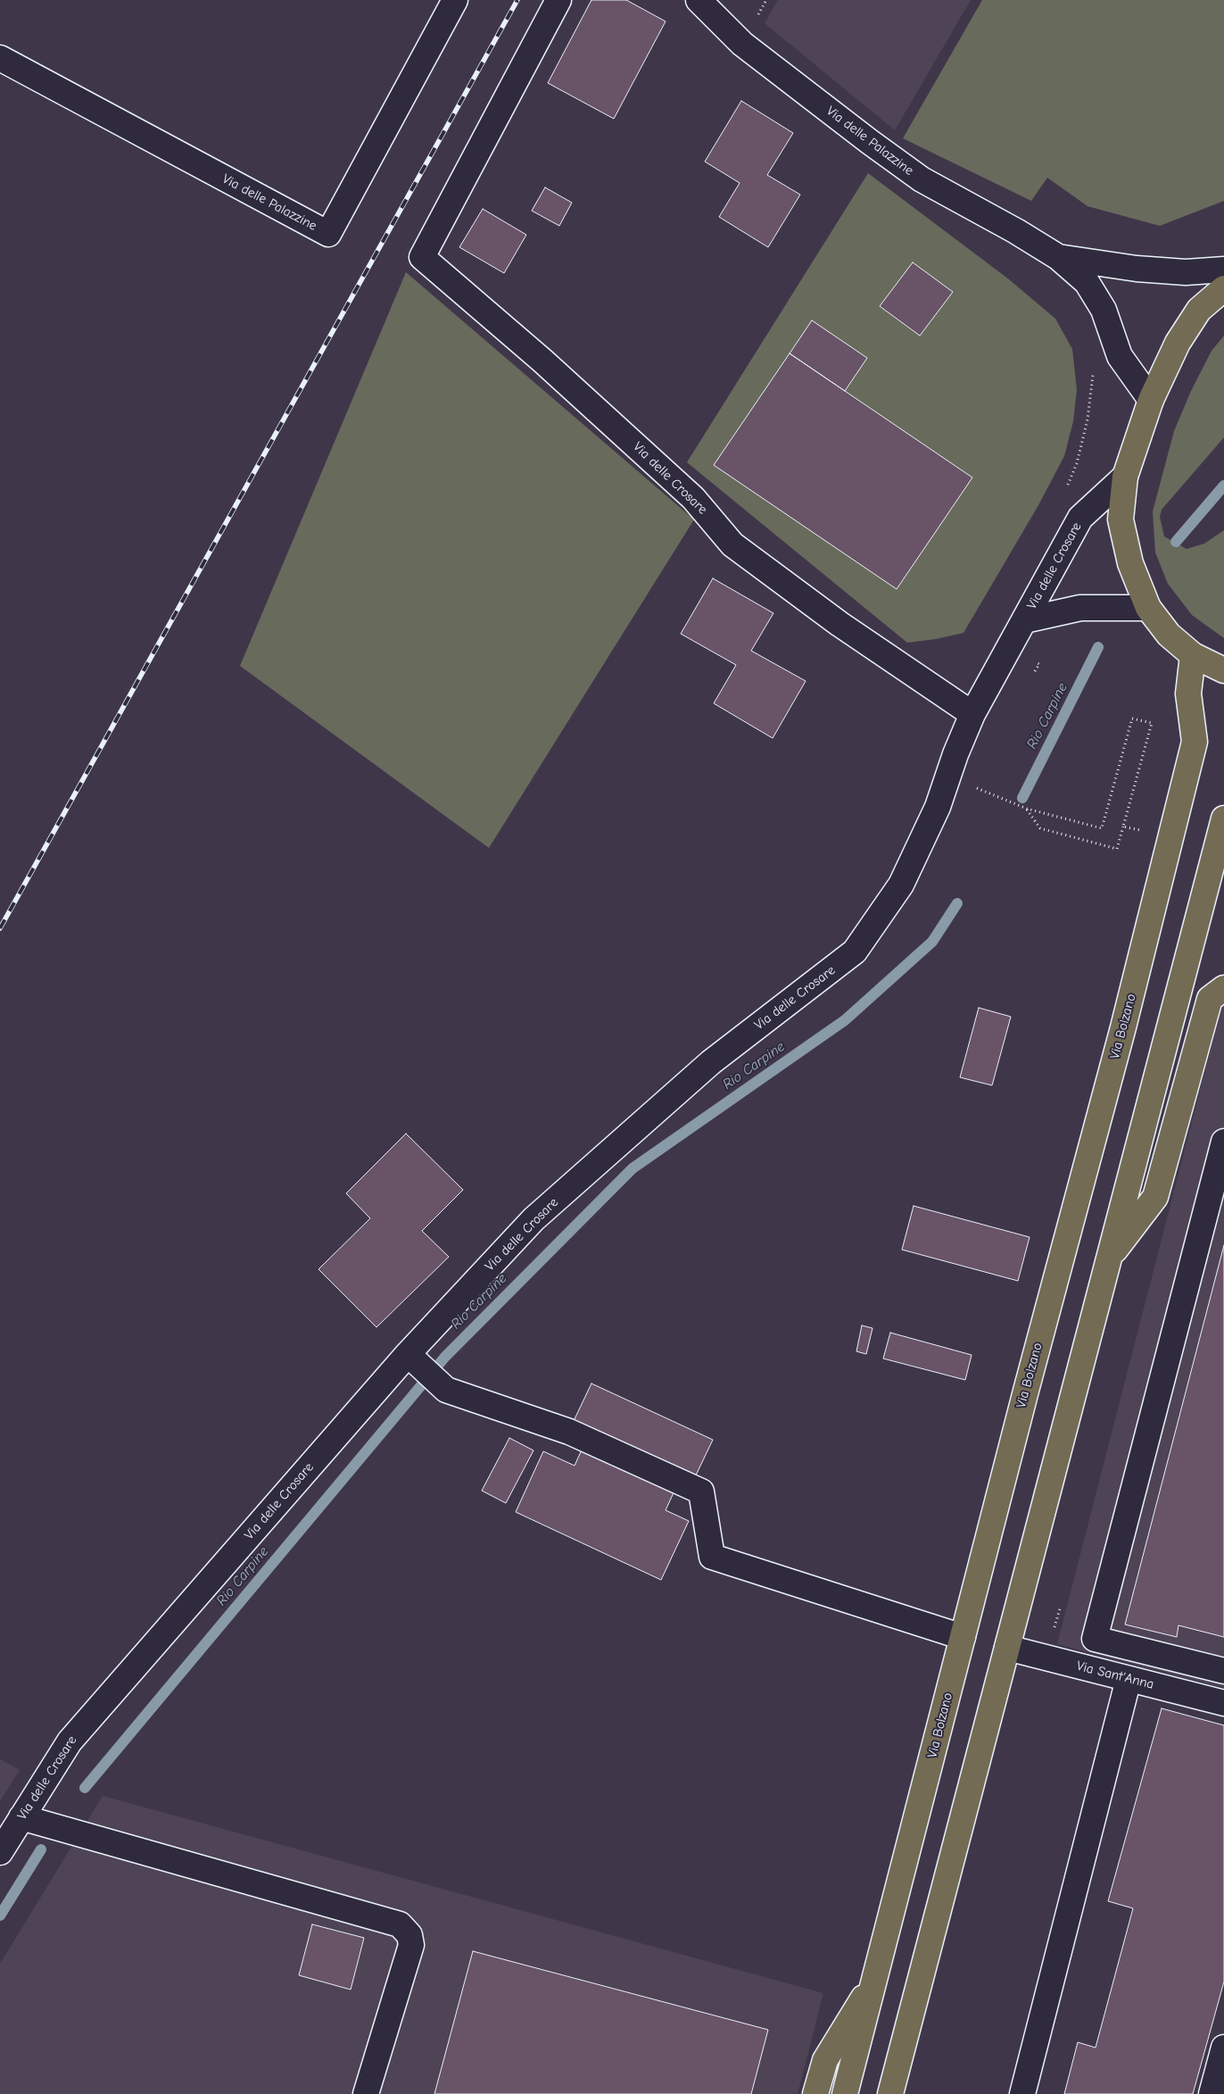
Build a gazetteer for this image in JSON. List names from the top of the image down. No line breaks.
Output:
{"streets":{"main road":["Via Bolzano"],"street":["Via delle Palazzine","Via delle Crosare","Via Sant'Anna"]},"water":["Rio Carpine"]}
